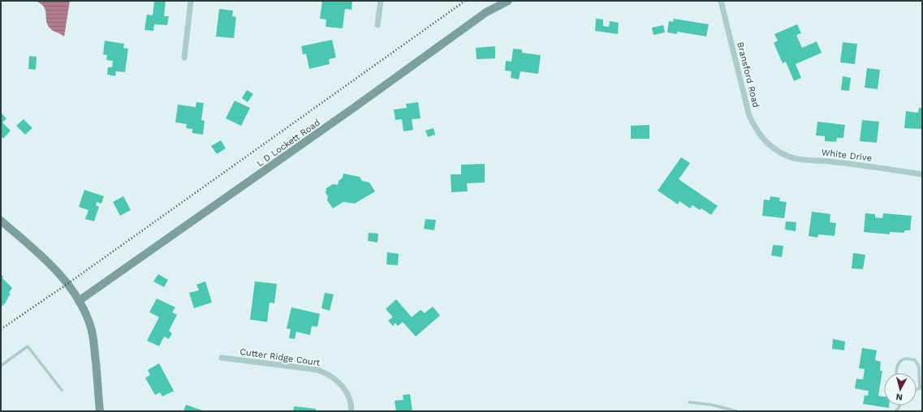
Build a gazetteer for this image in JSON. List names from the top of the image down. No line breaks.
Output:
{"streets":{"main road":["L D Lockett Road"],"street":["Bransford Road","White Drive","Cutter Ridge Court"]},"crossings":[["Bransford Road","White Drive"]],"north":"bottom"}
